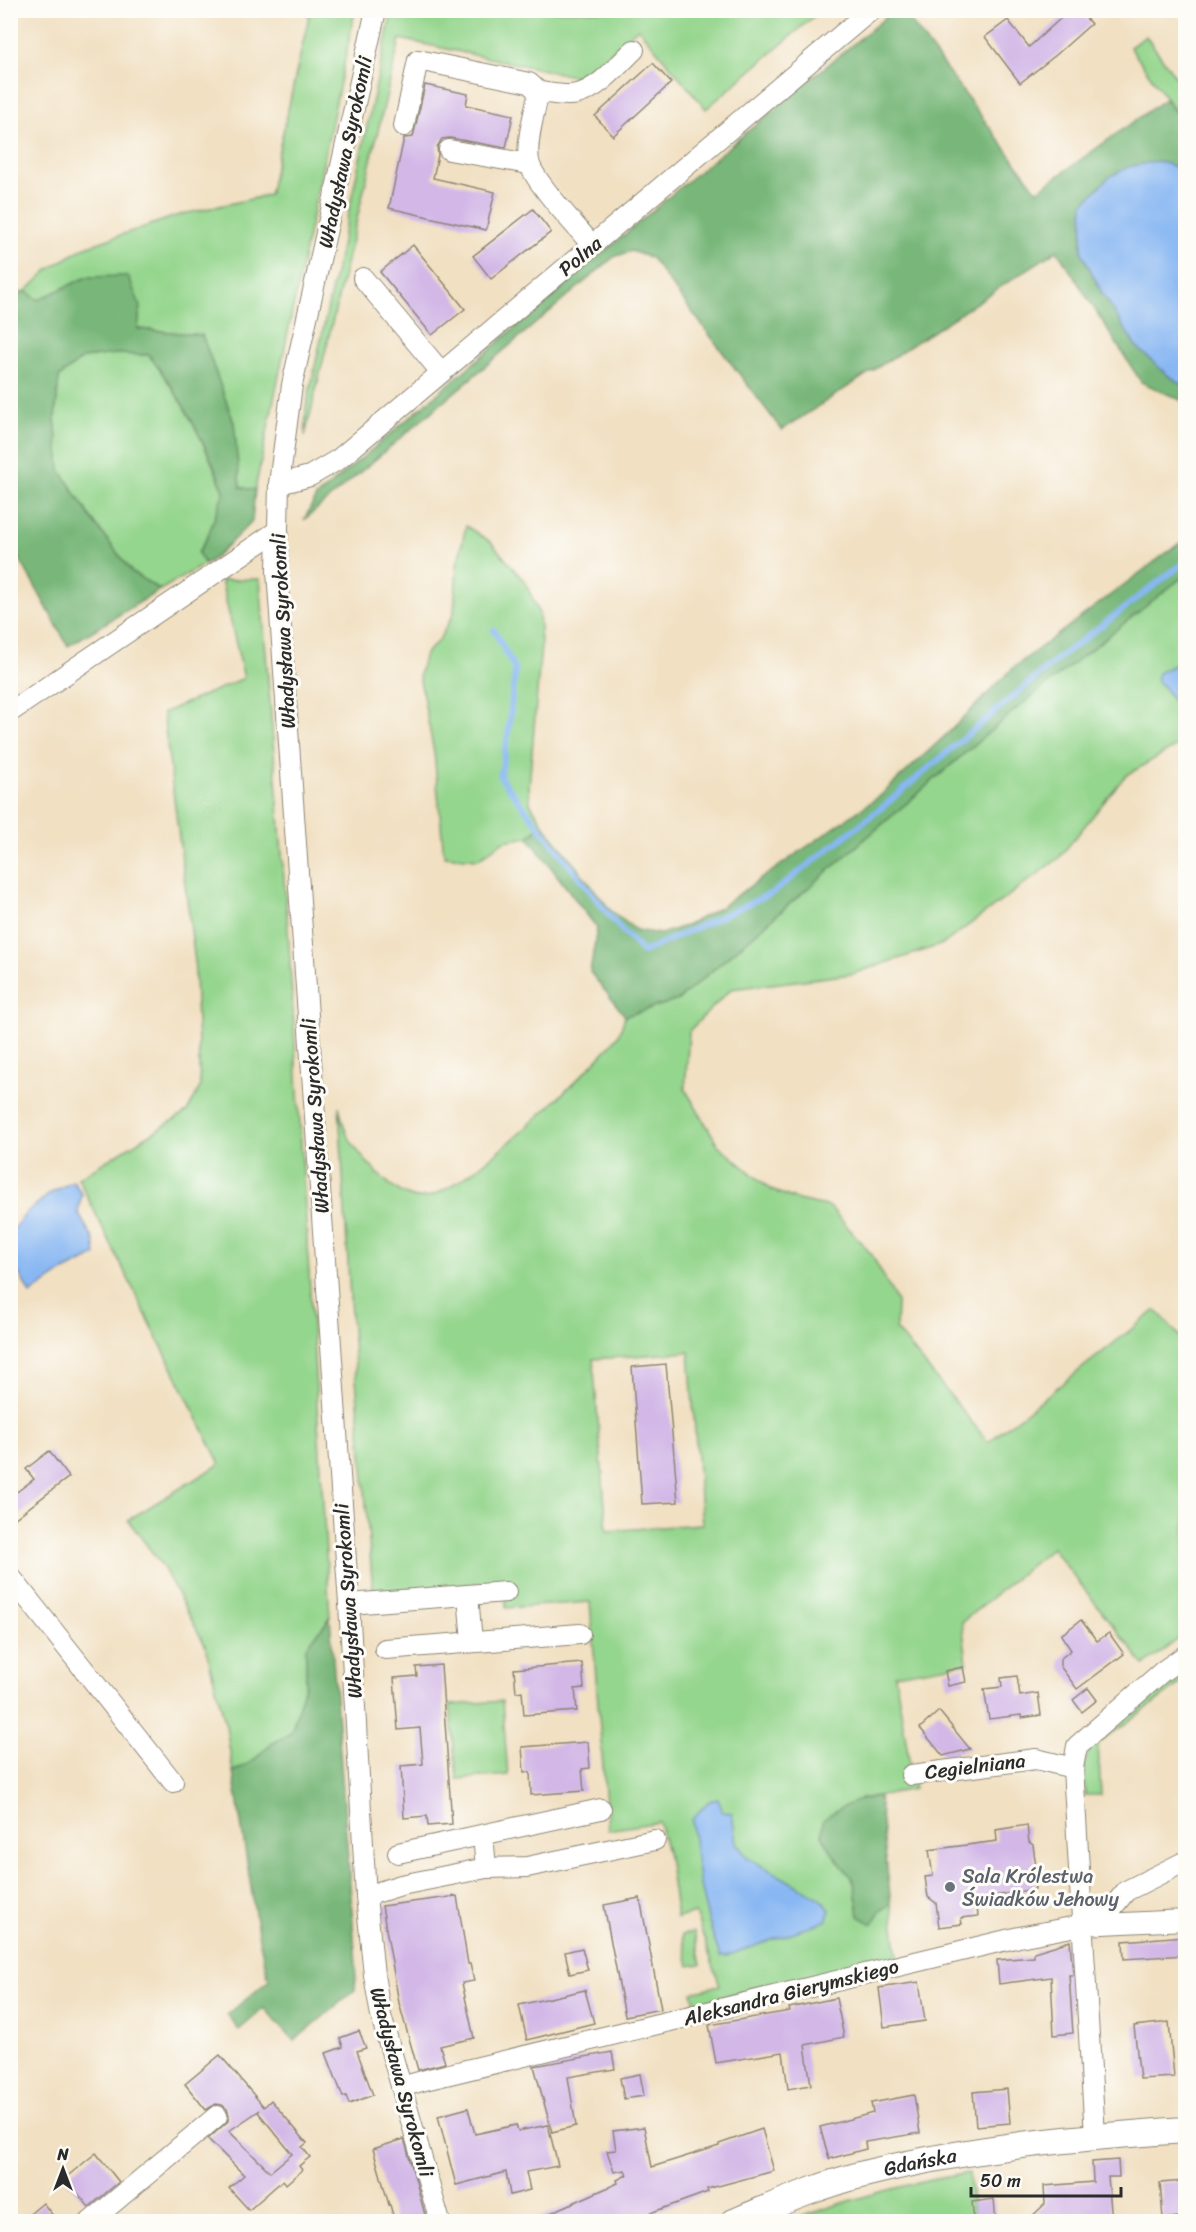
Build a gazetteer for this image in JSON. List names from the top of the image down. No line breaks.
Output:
{"streets":{"main road":["Gdańska"],"street":["Władysława Syrokomli","Polna","Cegielniana","Aleksandra Gierymskiego"]},"crossings":[["Władysława Syrokomli","Polna"],["Władysława Syrokomli","Aleksandra Gierymskiego"]],"places":["Sala Królestwa Świadków Jehowy"],"scale_bar":"50 m","north":"top"}
